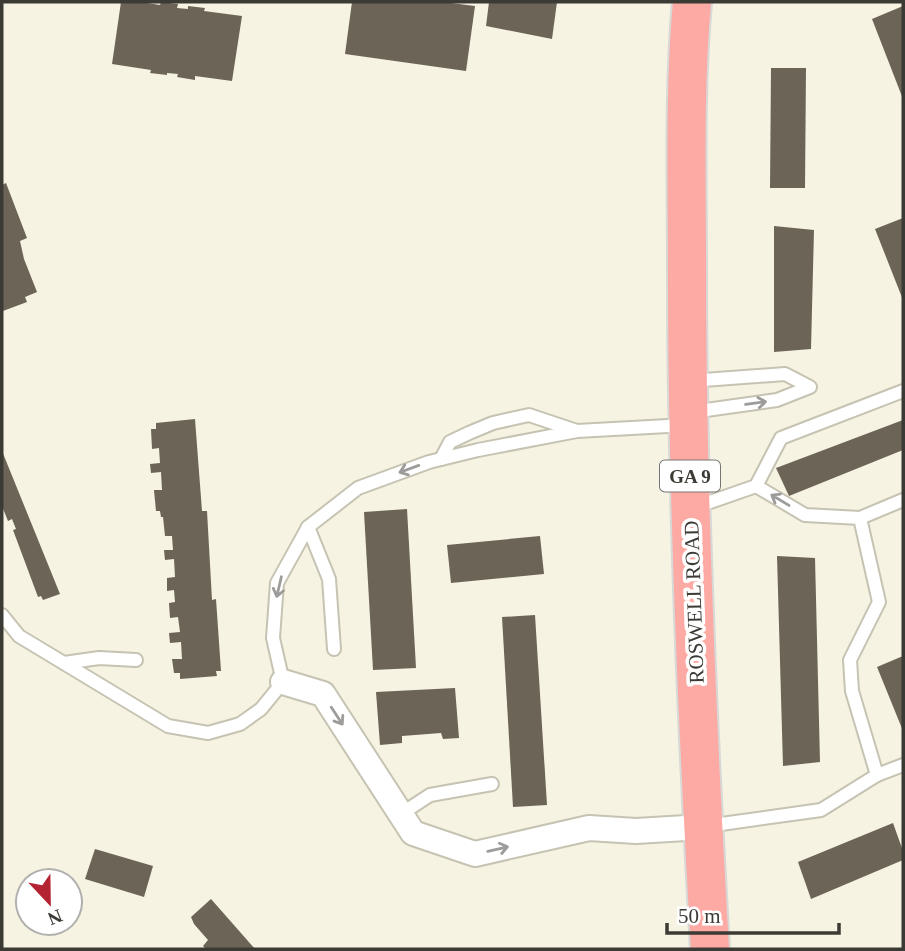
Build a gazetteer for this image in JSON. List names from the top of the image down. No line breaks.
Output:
{"streets":{"main road":["GA 9","ROSWELL ROAD"]},"scale_bar":"50 m","north":"bottom"}
